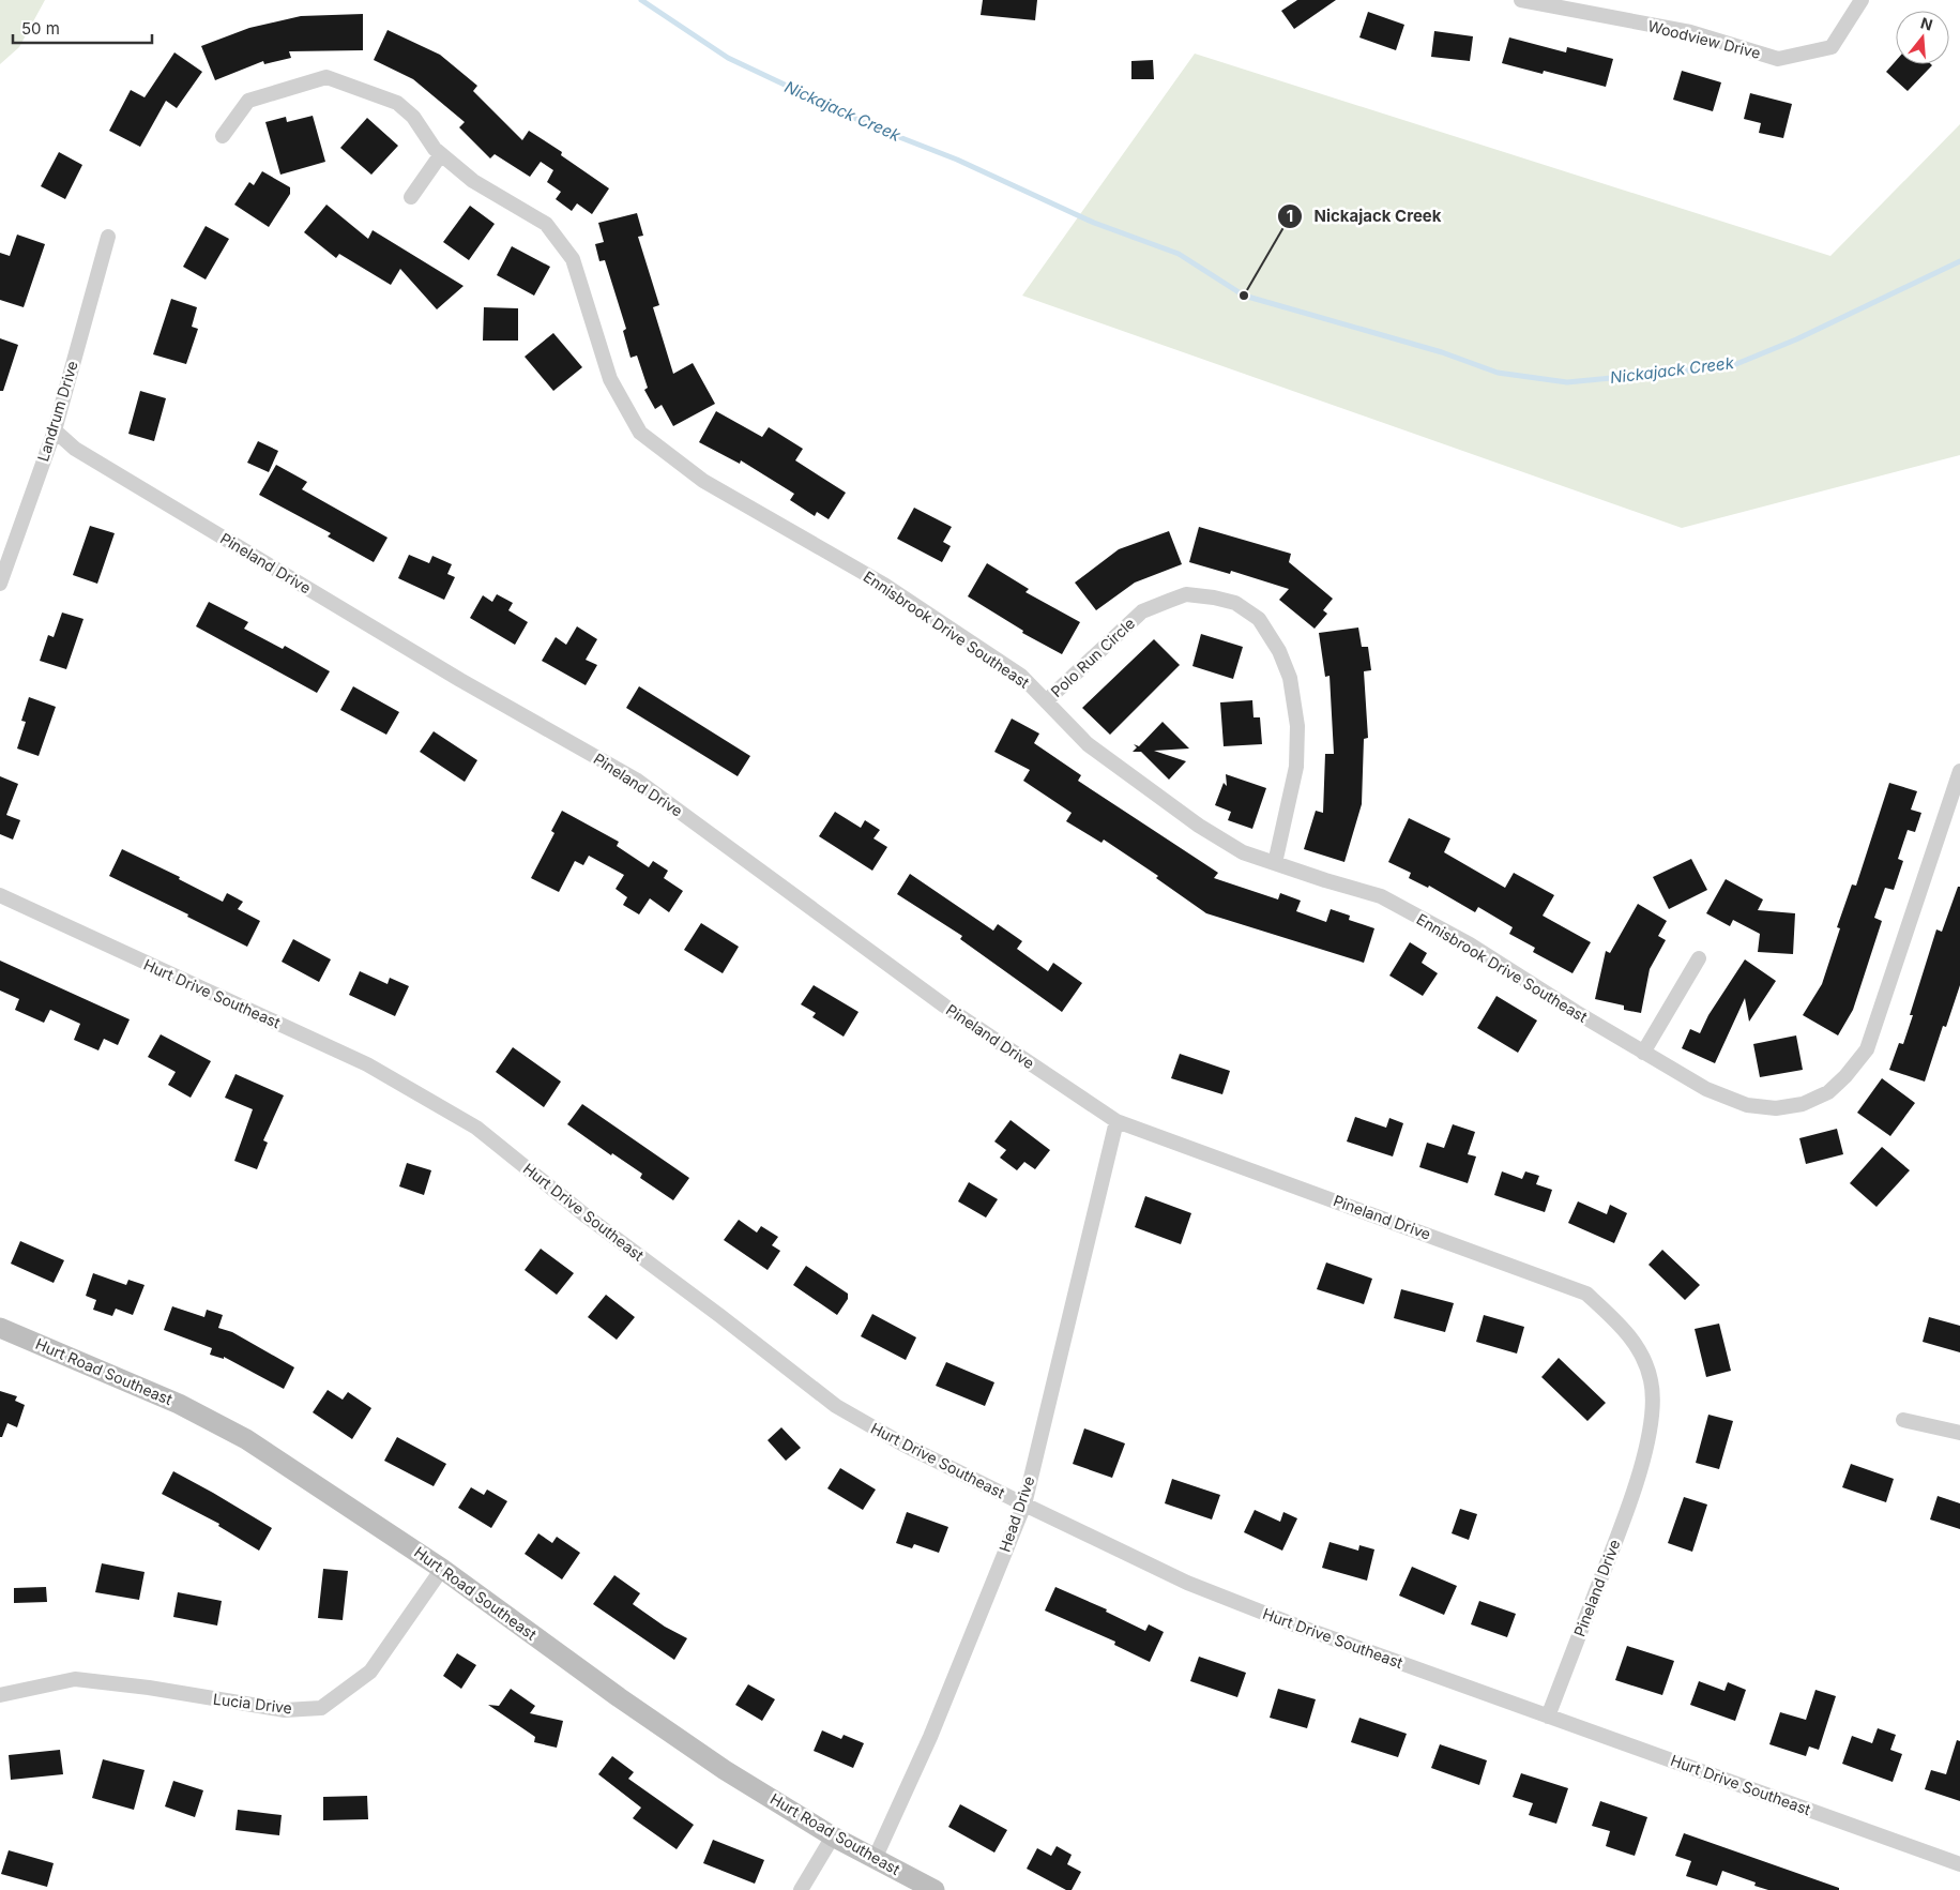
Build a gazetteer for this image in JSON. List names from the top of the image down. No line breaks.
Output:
{"streets":{"street":["Woodview Drive","Landrum Drive","Pineland Drive","Ennisbrook Drive Southeast","Polo Run Circle","Hurt Drive Southeast","Hurt Road Southeast","Head Drive","Lucia Drive"]},"crossings":[["Landrum Drive","Pineland Drive"],["Pineland Drive","Hurt Drive Southeast"],["Pineland Drive","Head Drive"],["Ennisbrook Drive Southeast","Polo Run Circle"],["Hurt Drive Southeast","Head Drive"],["Hurt Road Southeast","Head Drive"],["Hurt Road Southeast","Lucia Drive"]],"water":["Nickajack Creek"],"places":["Nickajack Creek"],"scale_bar":"50 m","north":"top"}
